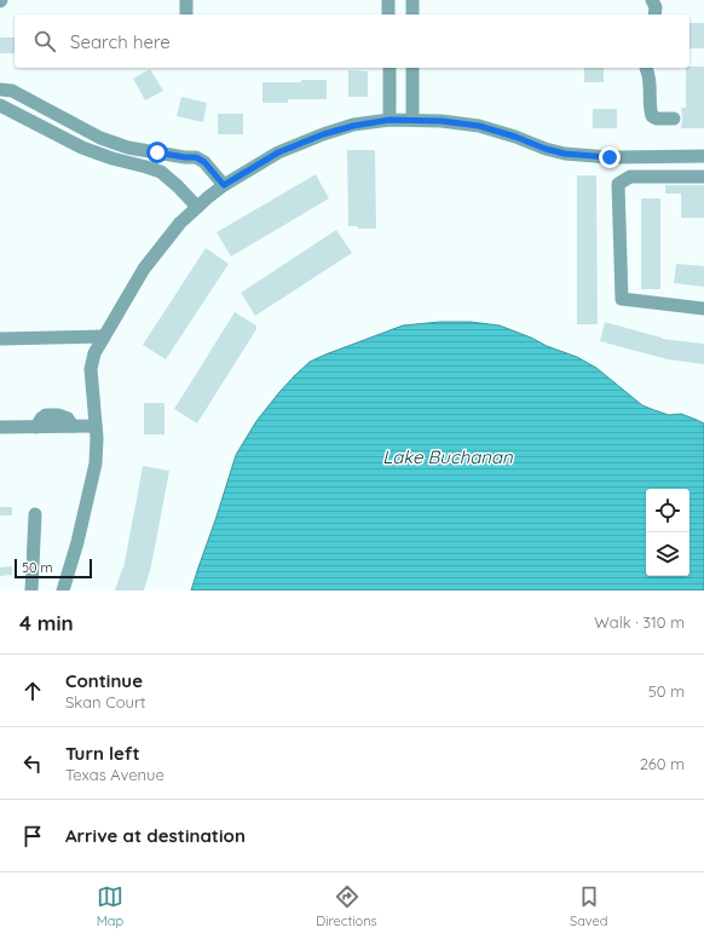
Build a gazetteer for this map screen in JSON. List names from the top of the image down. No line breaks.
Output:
{"water":["Lake Buchanan"],"scale_bar":"50 m","page":{"search":"Search here","scale":"50 m","heading":["4 min","Walk · 310 m"],"list":[["Continue","Skan Court","50 m"],["Turn left","Texas Avenue","260 m"],"Arrive at destination"],"nav":["Map","Directions","Saved"]}}
